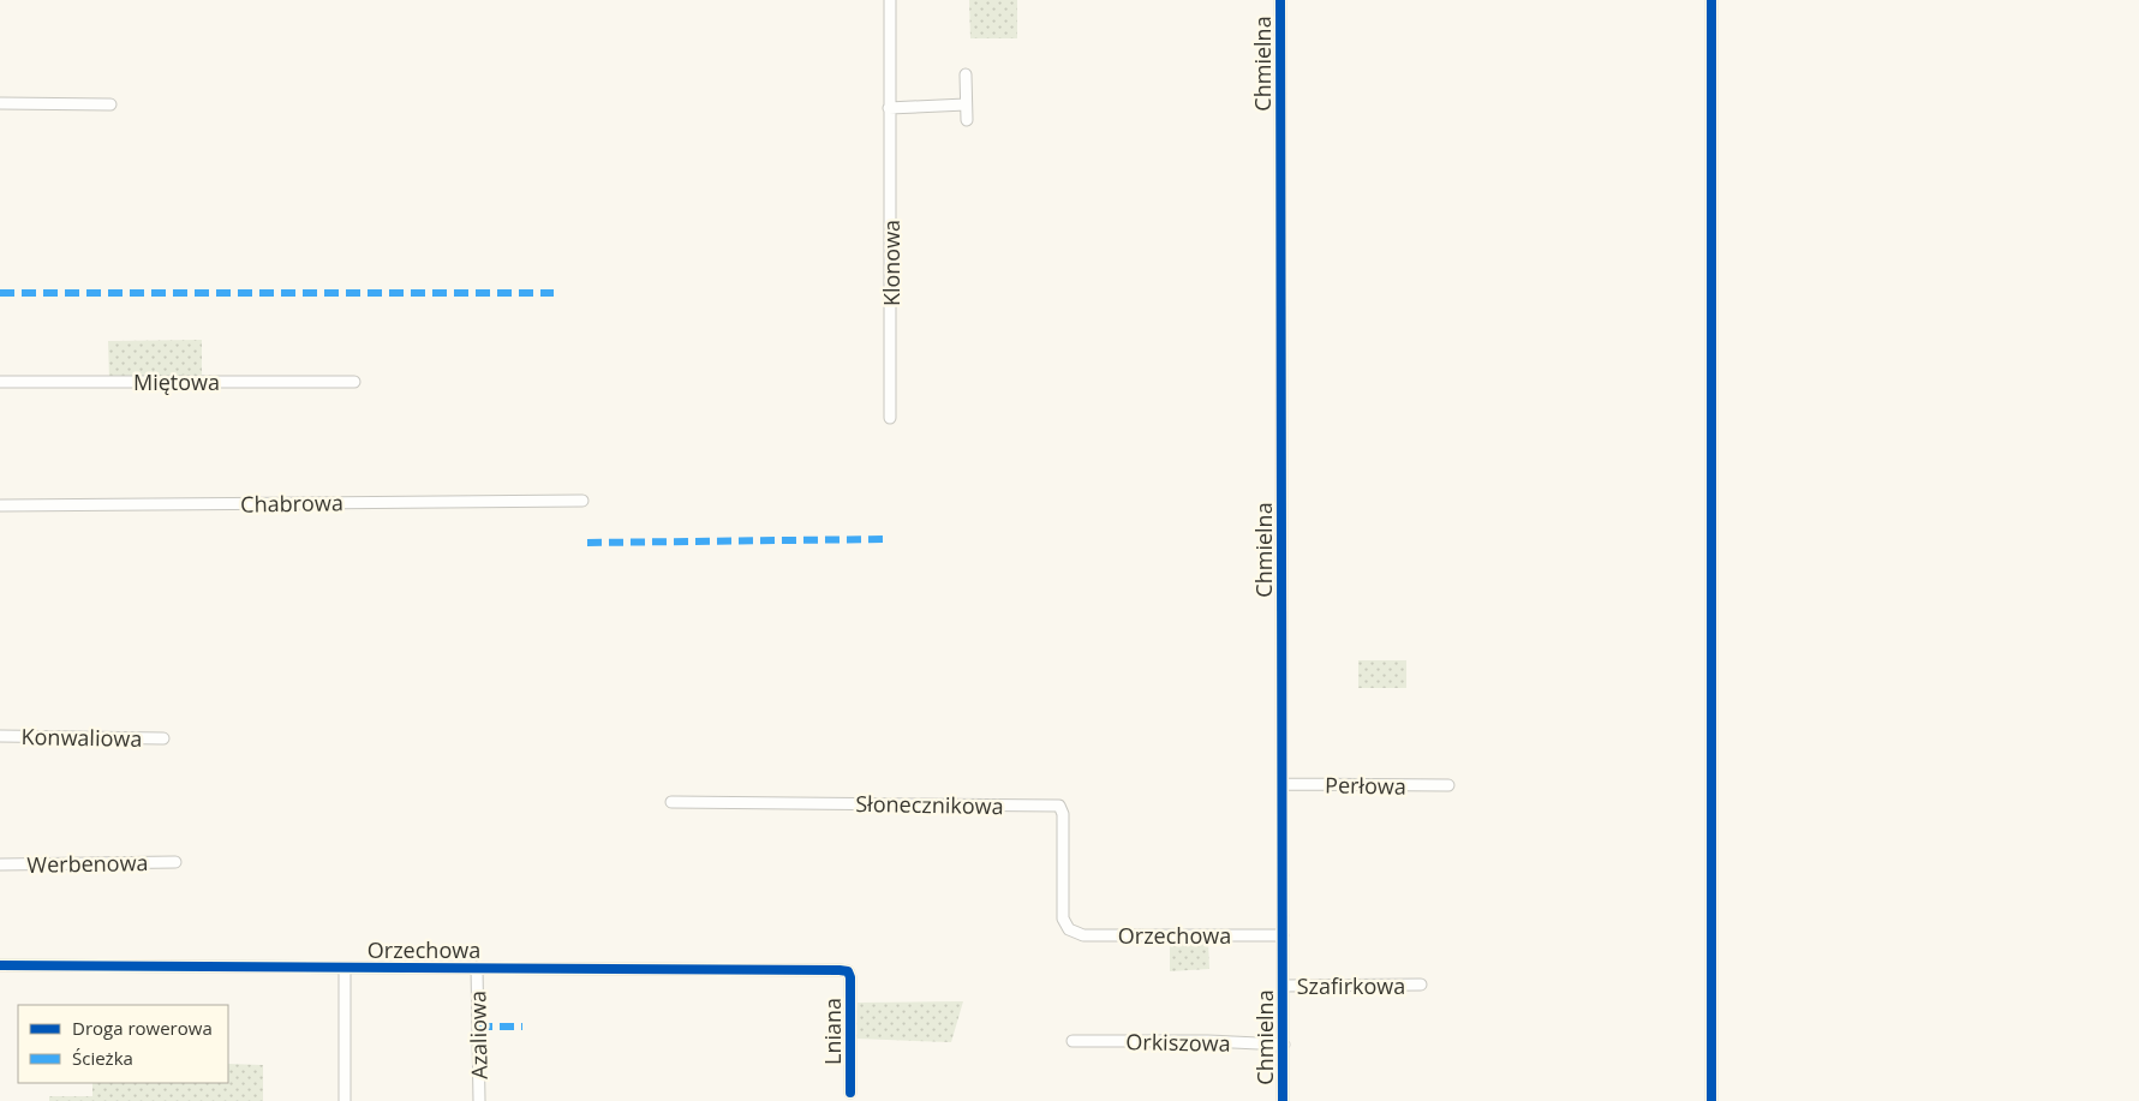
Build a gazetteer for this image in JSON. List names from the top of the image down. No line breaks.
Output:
{"streets":{"street":["Chmielna","Klonowa","Miętowa","Chabrowa","Konwaliowa","Perłowa","Słonecznikowa","Werbenowa","Orzechowa","Szafirkowa","Lniana","Azaliowa","Orkiszowa"]},"crossings":[["Chmielna","Perłowa"],["Chmielna","Orzechowa"],["Chmielna","Szafirkowa"],["Chmielna","Orkiszowa"],["Słonecznikowa","Orzechowa"],["Orzechowa","Lniana"],["Orzechowa","Azaliowa"]],"legend":["Droga rowerowa","Ścieżka"]}
